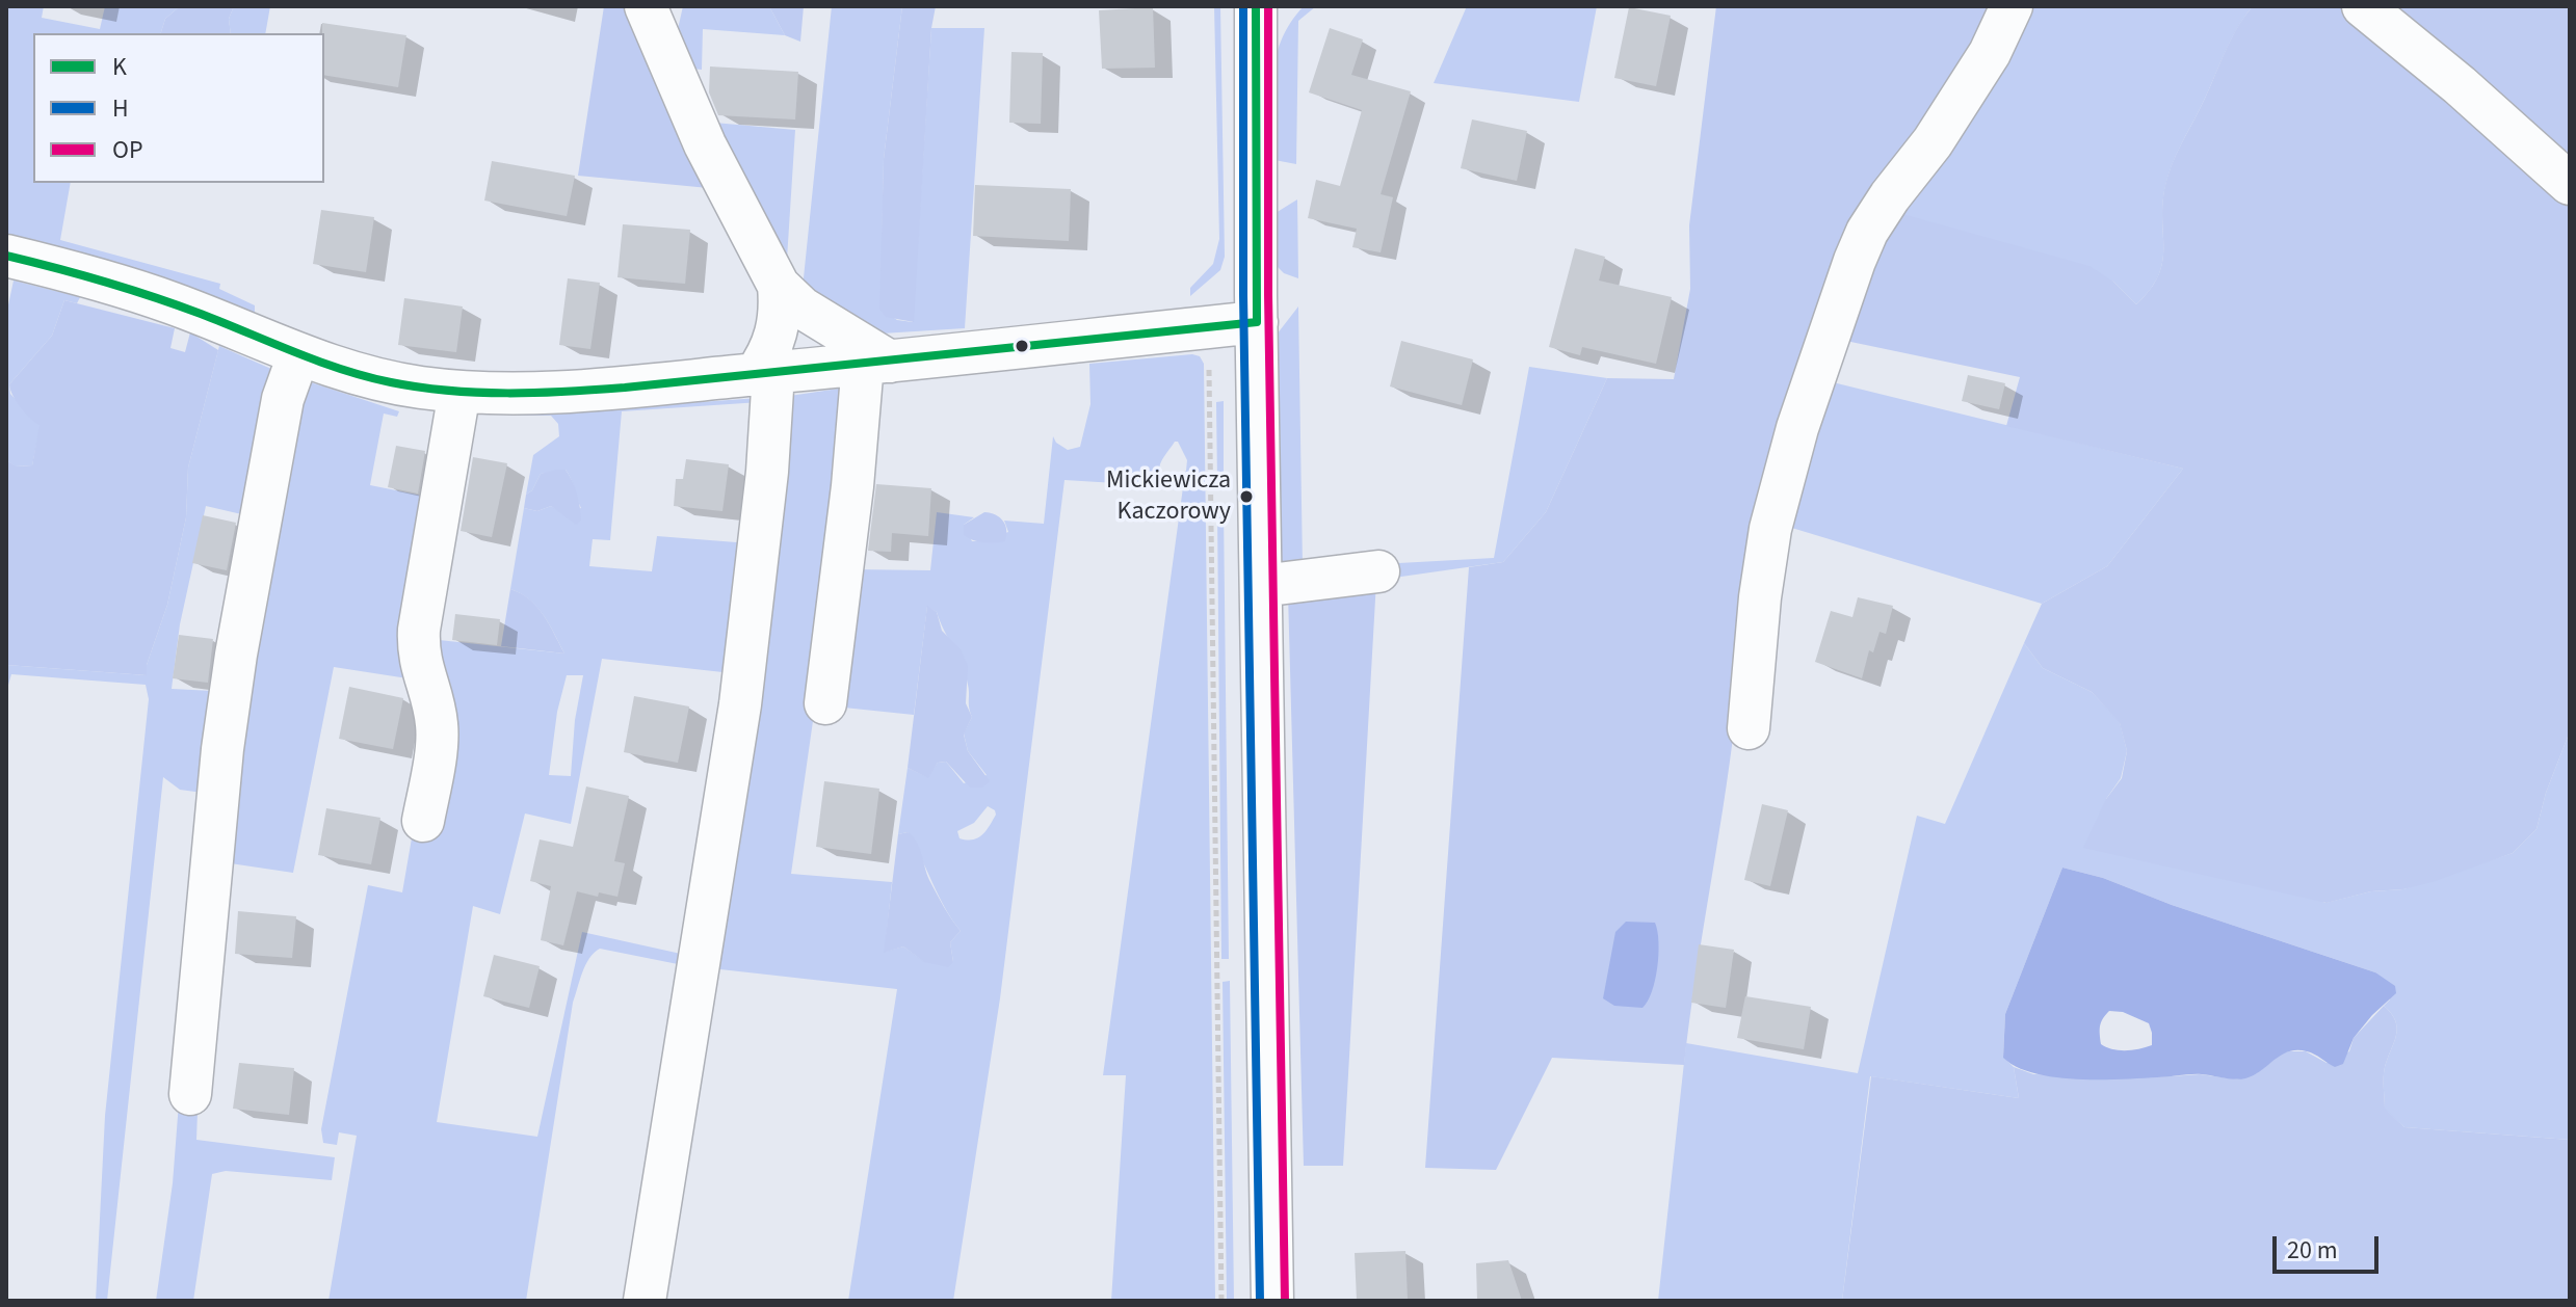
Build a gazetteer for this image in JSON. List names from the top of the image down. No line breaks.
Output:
{"places":["Mickiewicza Kaczorowy"],"lines":["transit line K","transit line H","transit line OP"],"legend":["K","H","OP"],"scale_bar":"20 m"}
